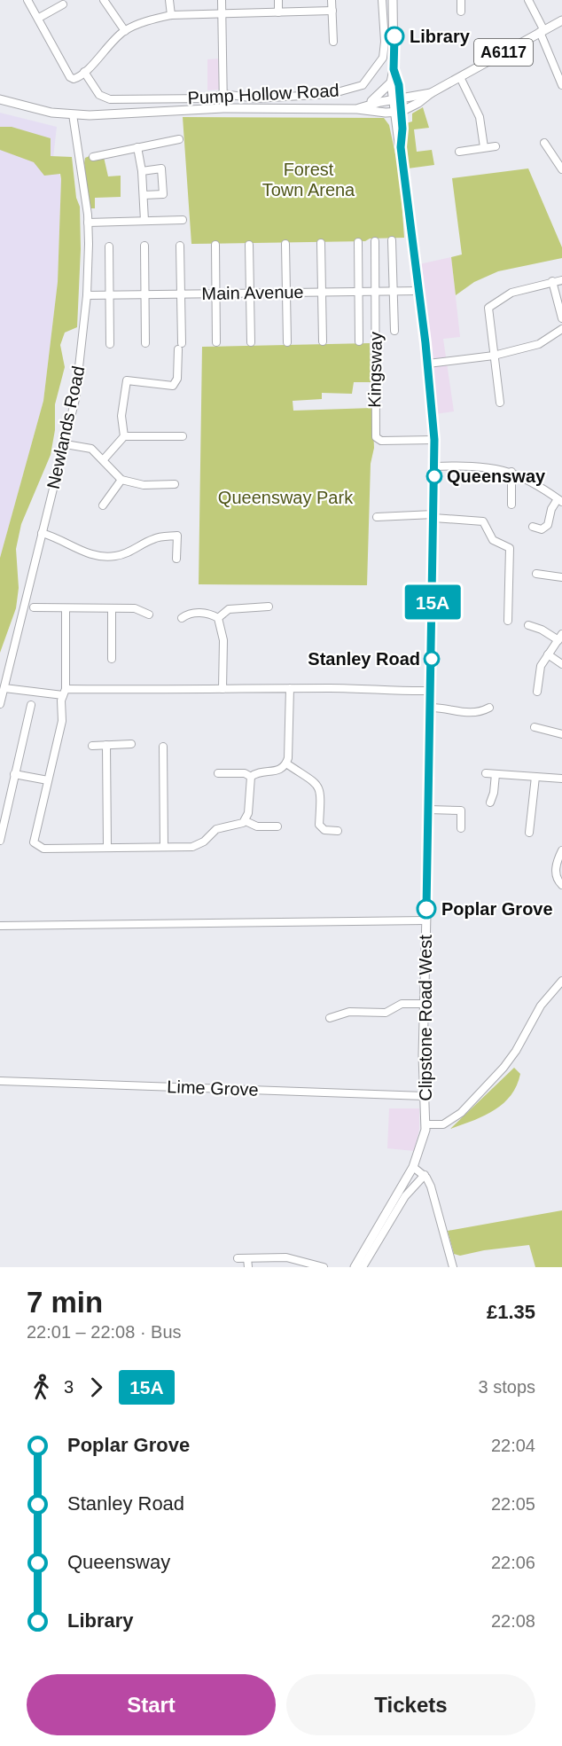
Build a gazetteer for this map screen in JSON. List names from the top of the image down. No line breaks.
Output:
{"streets":{"main road":["A6117","Pump Hollow Road","Clipstone Road West"],"street":["Main Avenue","Kingsway","Newlands Road","Lime Grove"]},"crossings":[["A6117","Pump Hollow Road"],["A6117","Newlands Road"],["A6117","Clipstone Road West"],["Pump Hollow Road","Newlands Road"],["Pump Hollow Road","Clipstone Road West"],["Main Avenue","Kingsway"],["Main Avenue","Newlands Road"],["Main Avenue","Clipstone Road West"],["Kingsway","Clipstone Road West"],["Clipstone Road West","Lime Grove"]],"parks":["Forest Town Arena","Queensway Park"],"places":["Library","Queensway","Stanley Road","Poplar Grove"],"lines":["bus line 15A"],"page":{"on_map":"15A","heading":["7 min","22:01 – 22:08 · Bus","£1.35"],"legs":["3","15A","3 stops"],"list":[{"name":"Poplar Grove","value":"22:04"},{"name":"Stanley Road","value":"22:05"},{"name":"Queensway","value":"22:06"},{"name":"Library","value":"22:08"}],"buttons":["Start","Tickets"]}}
